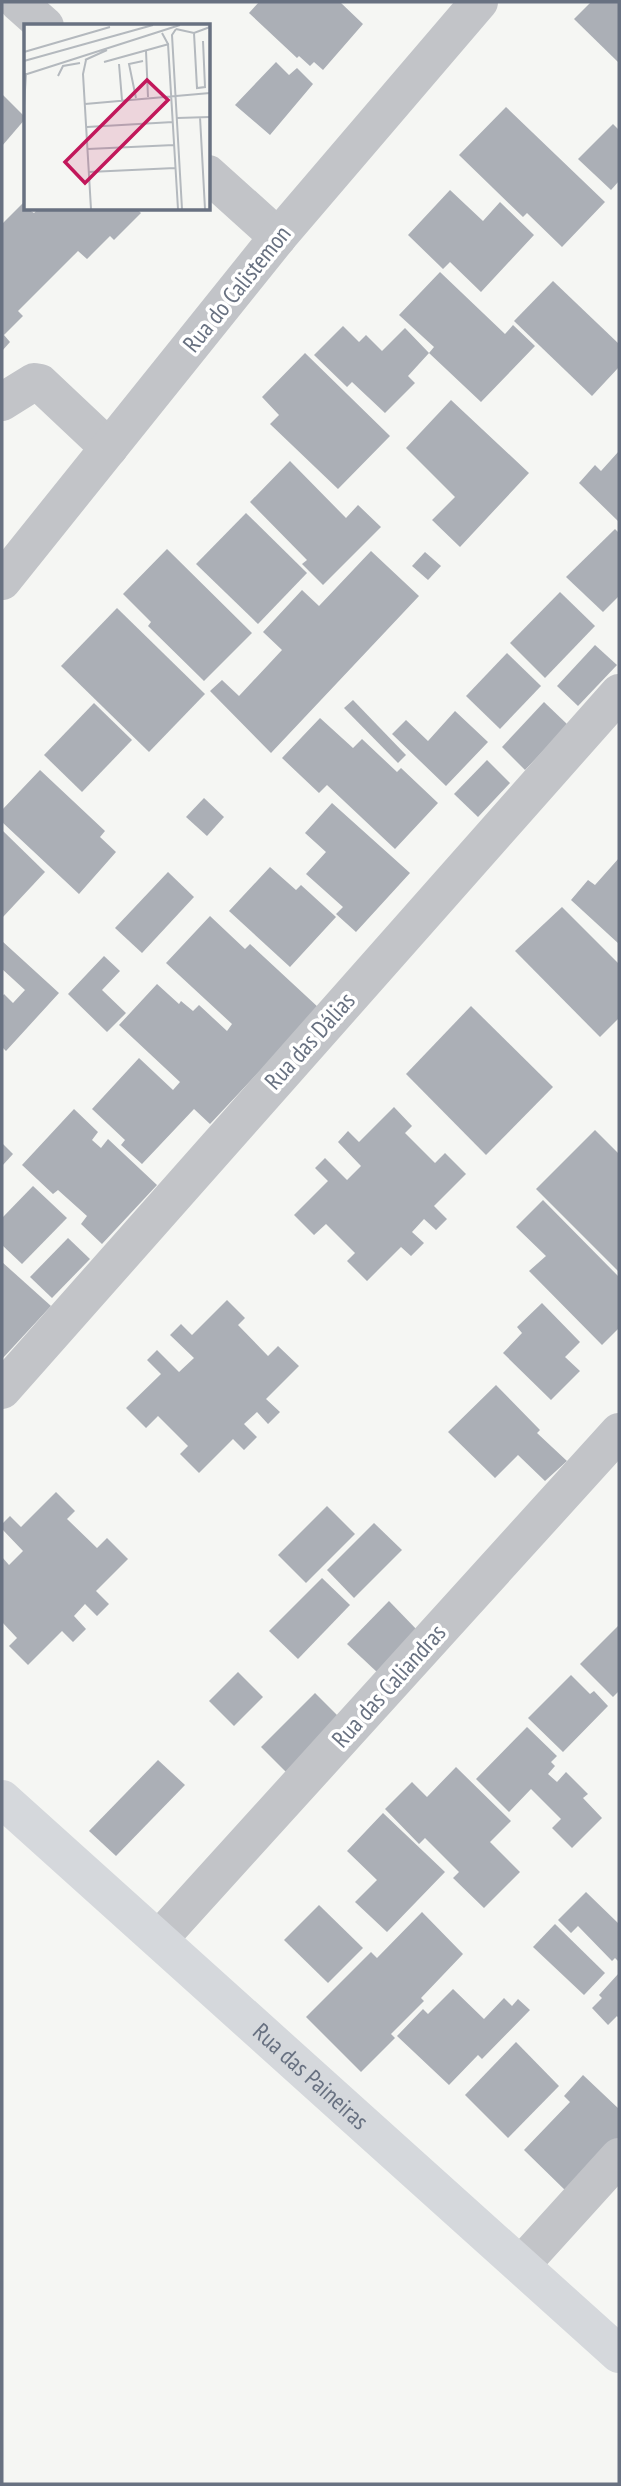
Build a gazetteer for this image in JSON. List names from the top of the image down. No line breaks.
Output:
{"streets":{"street":["Rua do Calistemon","Rua das Dálias","Rua das Caliandras","Rua das Paineiras"]},"crossings":[["Rua das Caliandras","Rua das Paineiras"]]}
